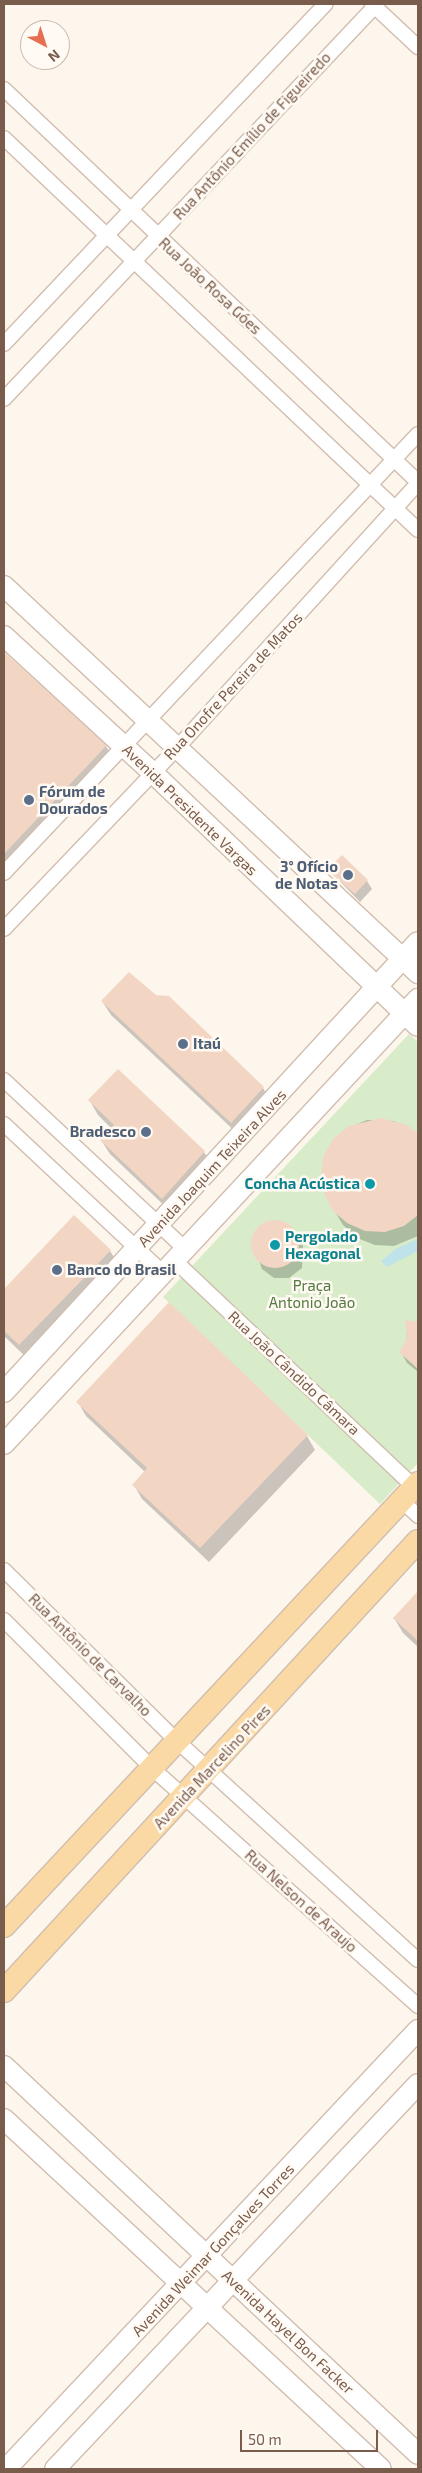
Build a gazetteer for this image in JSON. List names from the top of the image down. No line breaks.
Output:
{"streets":{"main road":["Avenida Presidente Vargas","Avenida Joaquim Teixeira Alves","Avenida Marcelino Pires","Avenida Weimar Gonçalves Torres","Avenida Hayel Bon Facker"],"street":["Rua Antônio Emílio de Figueiredo","Rua João Rosa Góes","Rua Onofre Pereira de Matos","Rua João Cândido Câmara","Rua Antônio de Carvalho","Rua Nelson de Araujo"]},"crossings":[["Rua Antônio Emílio de Figueiredo","Rua João Rosa Góes"],["Rua João Rosa Góes","Rua Onofre Pereira de Matos"],["Rua Onofre Pereira de Matos","Avenida Presidente Vargas"],["Avenida Presidente Vargas","Avenida Joaquim Teixeira Alves"],["Avenida Joaquim Teixeira Alves","Rua João Cândido Câmara"],["Rua Antônio de Carvalho","Avenida Marcelino Pires"],["Avenida Marcelino Pires","Rua Nelson de Araujo"],["Avenida Weimar Gonçalves Torres","Avenida Hayel Bon Facker"]],"parks":["Praça Antonio João"],"places":["Fórum de Dourados","3° Ofício de Notas","Itaú","Bradesco","Concha Acústica","Pergolado Hexagonal","Banco do Brasil"],"scale_bar":"50 m","north":"bottom right"}
